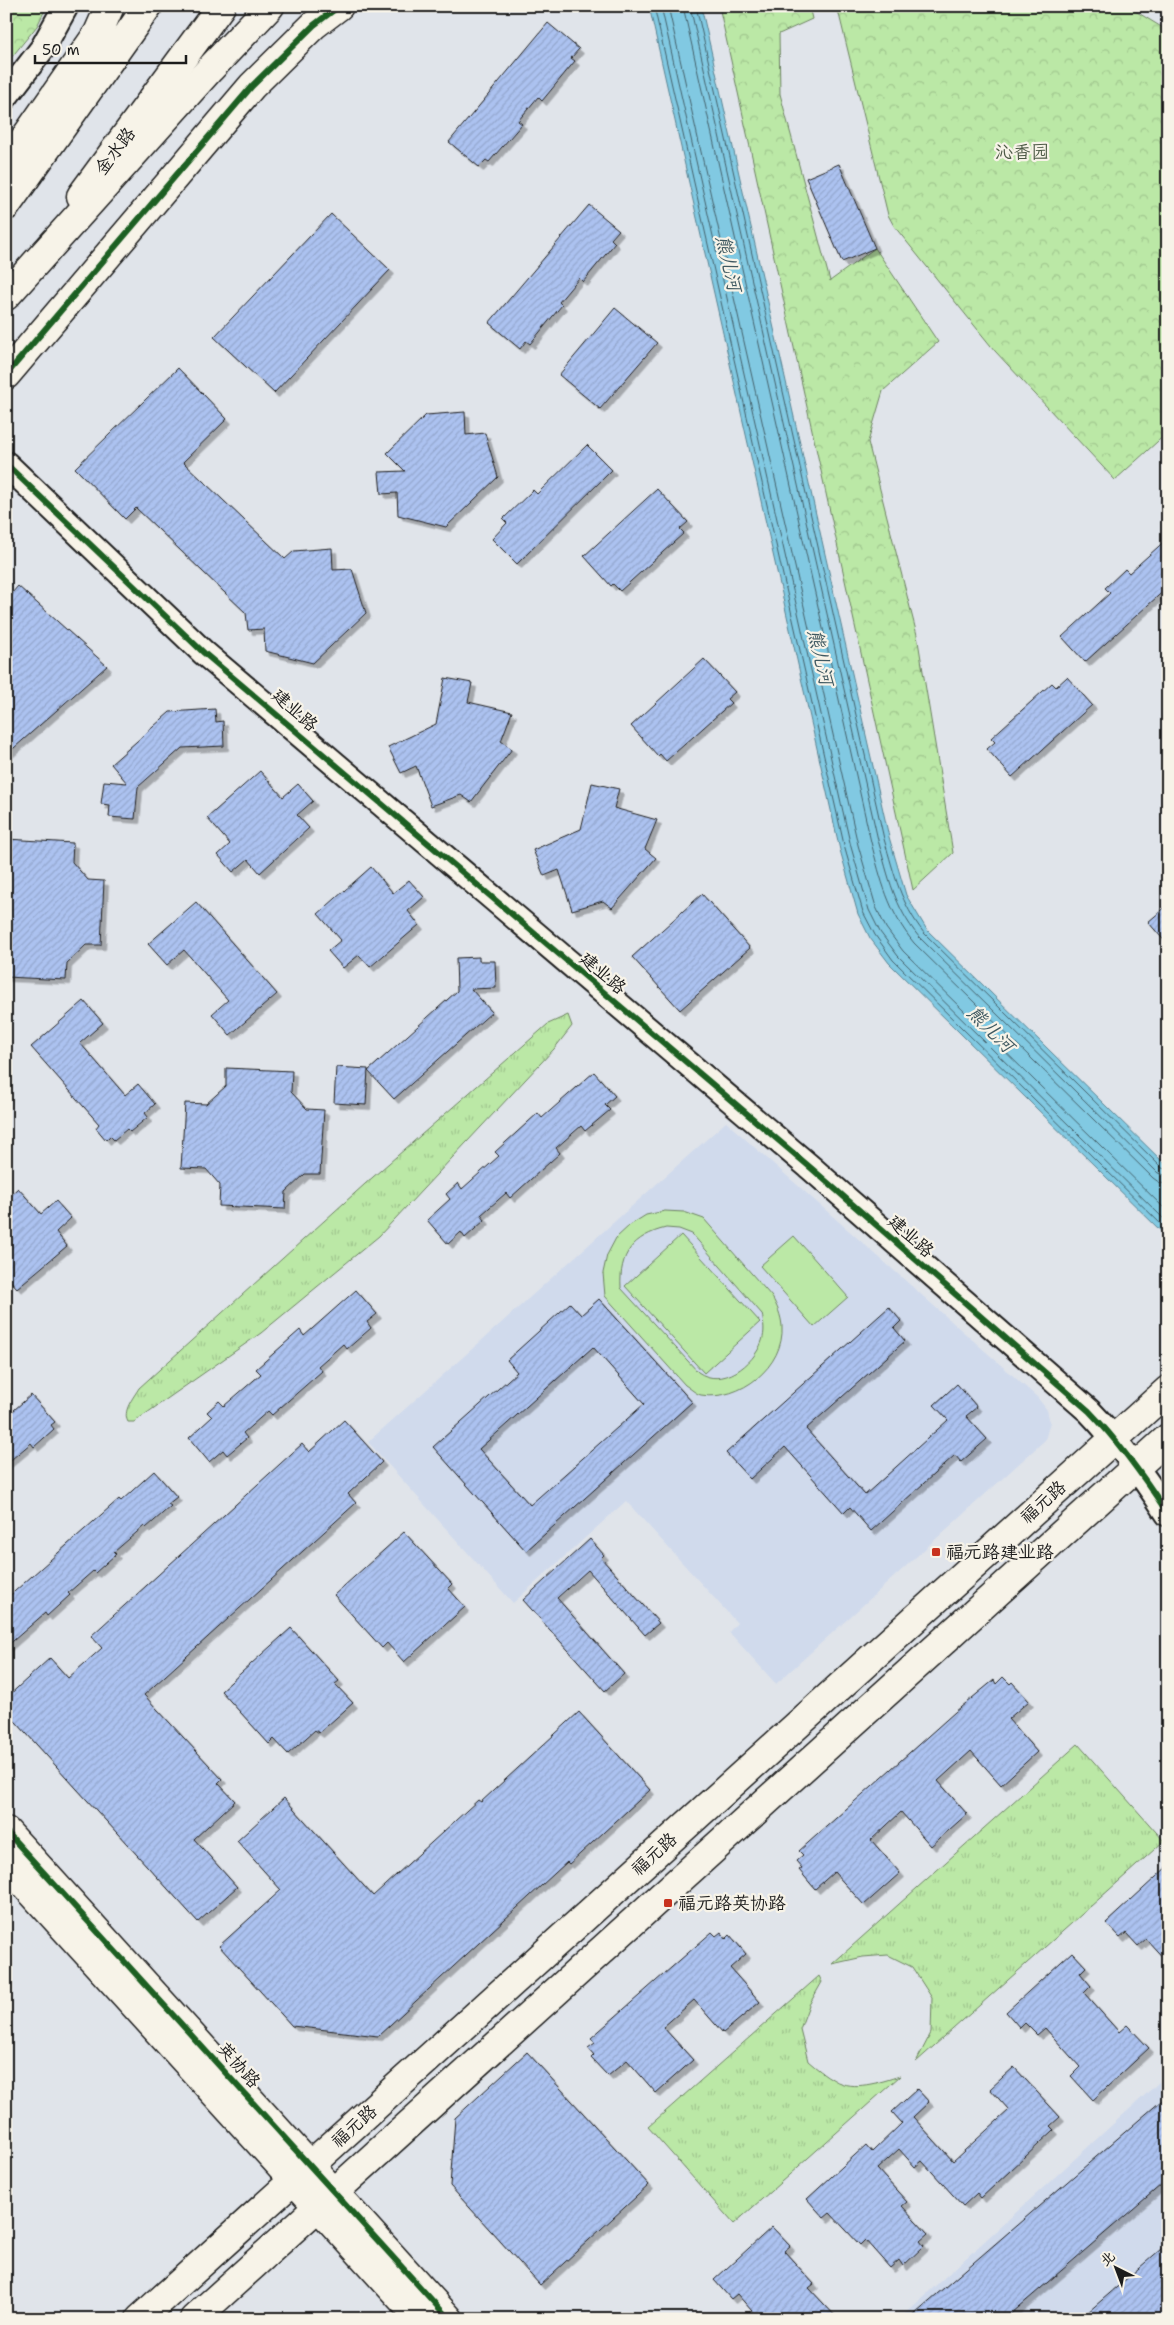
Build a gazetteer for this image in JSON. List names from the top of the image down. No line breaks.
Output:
{"streets":{"main road":["金水路","福元路","英协路"],"street":["建业路"]},"crossings":[["建业路","福元路"],["福元路","英协路"]],"water":["熊儿河"],"parks":["沁香园"],"places":{"transit":["福元路建业路","福元路英协路"]},"scale_bar":"50 m","north":"top left"}
